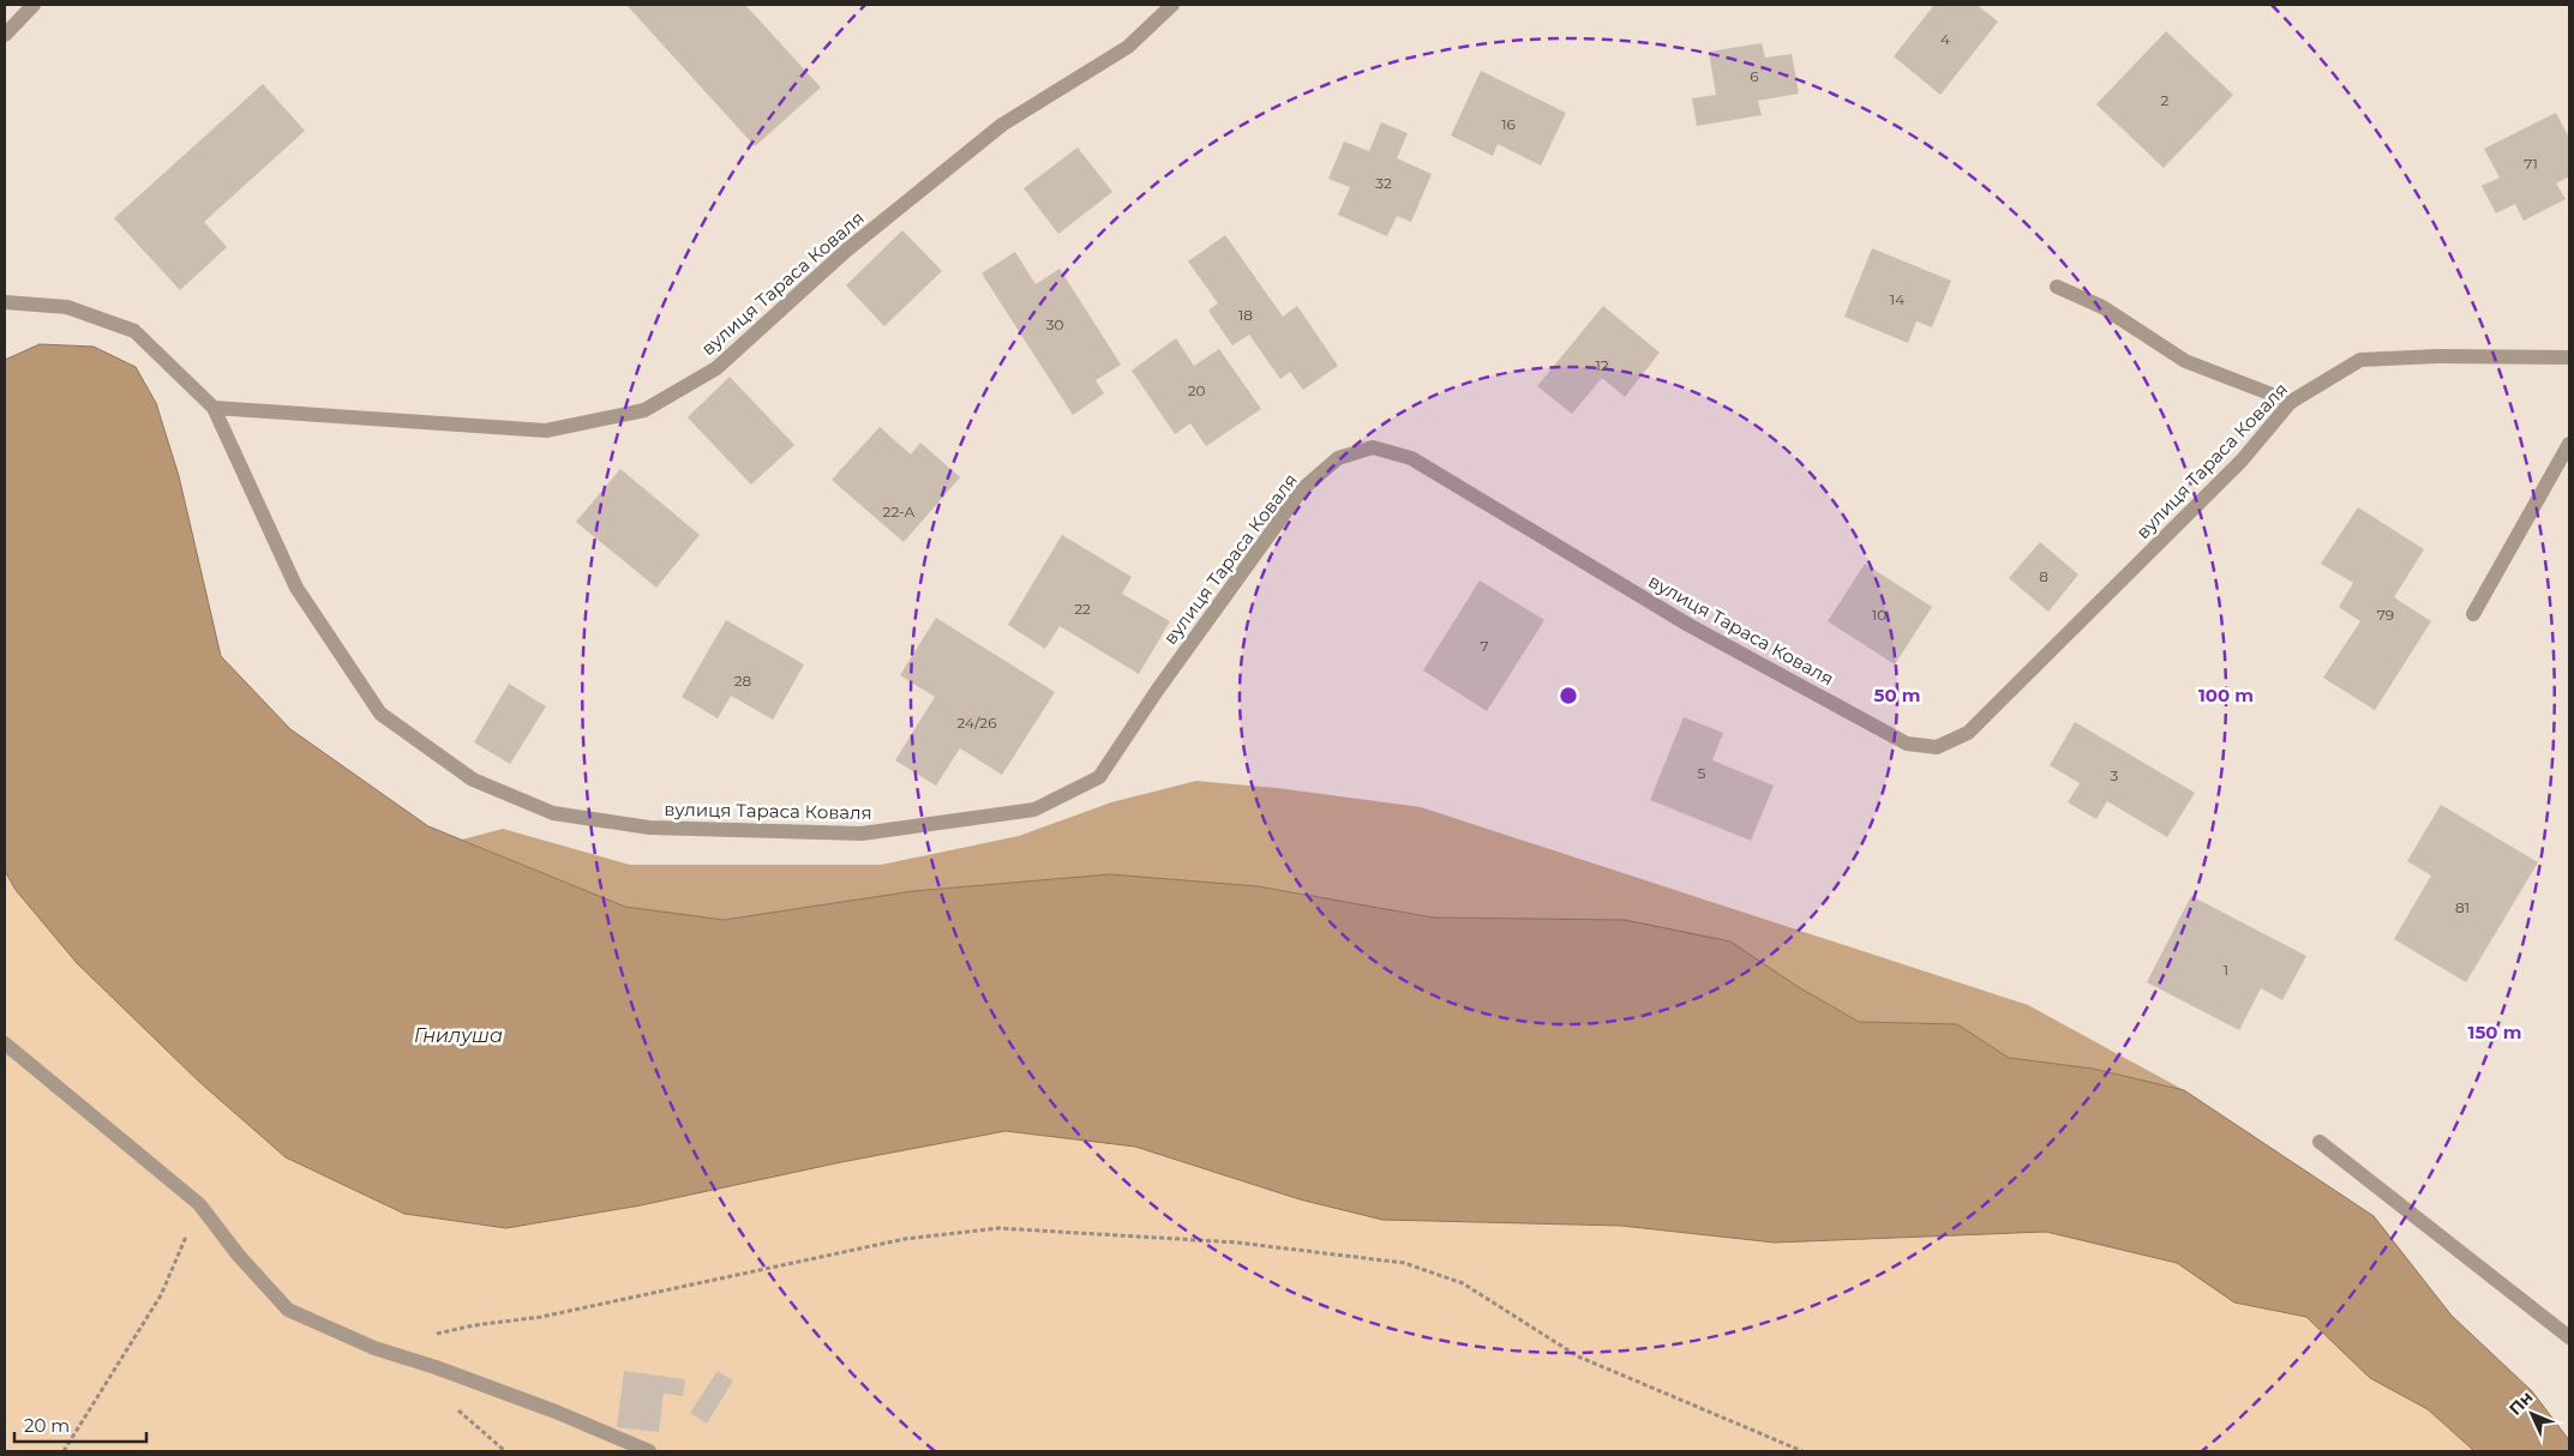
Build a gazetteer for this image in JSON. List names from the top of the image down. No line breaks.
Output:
{"streets":{"street":["вулиця Тараса Коваля"]},"water":["Гнилуша"],"house_numbers":["4","6","2","16","71","32","14","18","30","12","20","22-А","8","22","10","79","7","28","24/26","5","3","81","1"],"scale_bar":"20 m","north":"top left","rings":["50 m","100 m","150 m"]}
